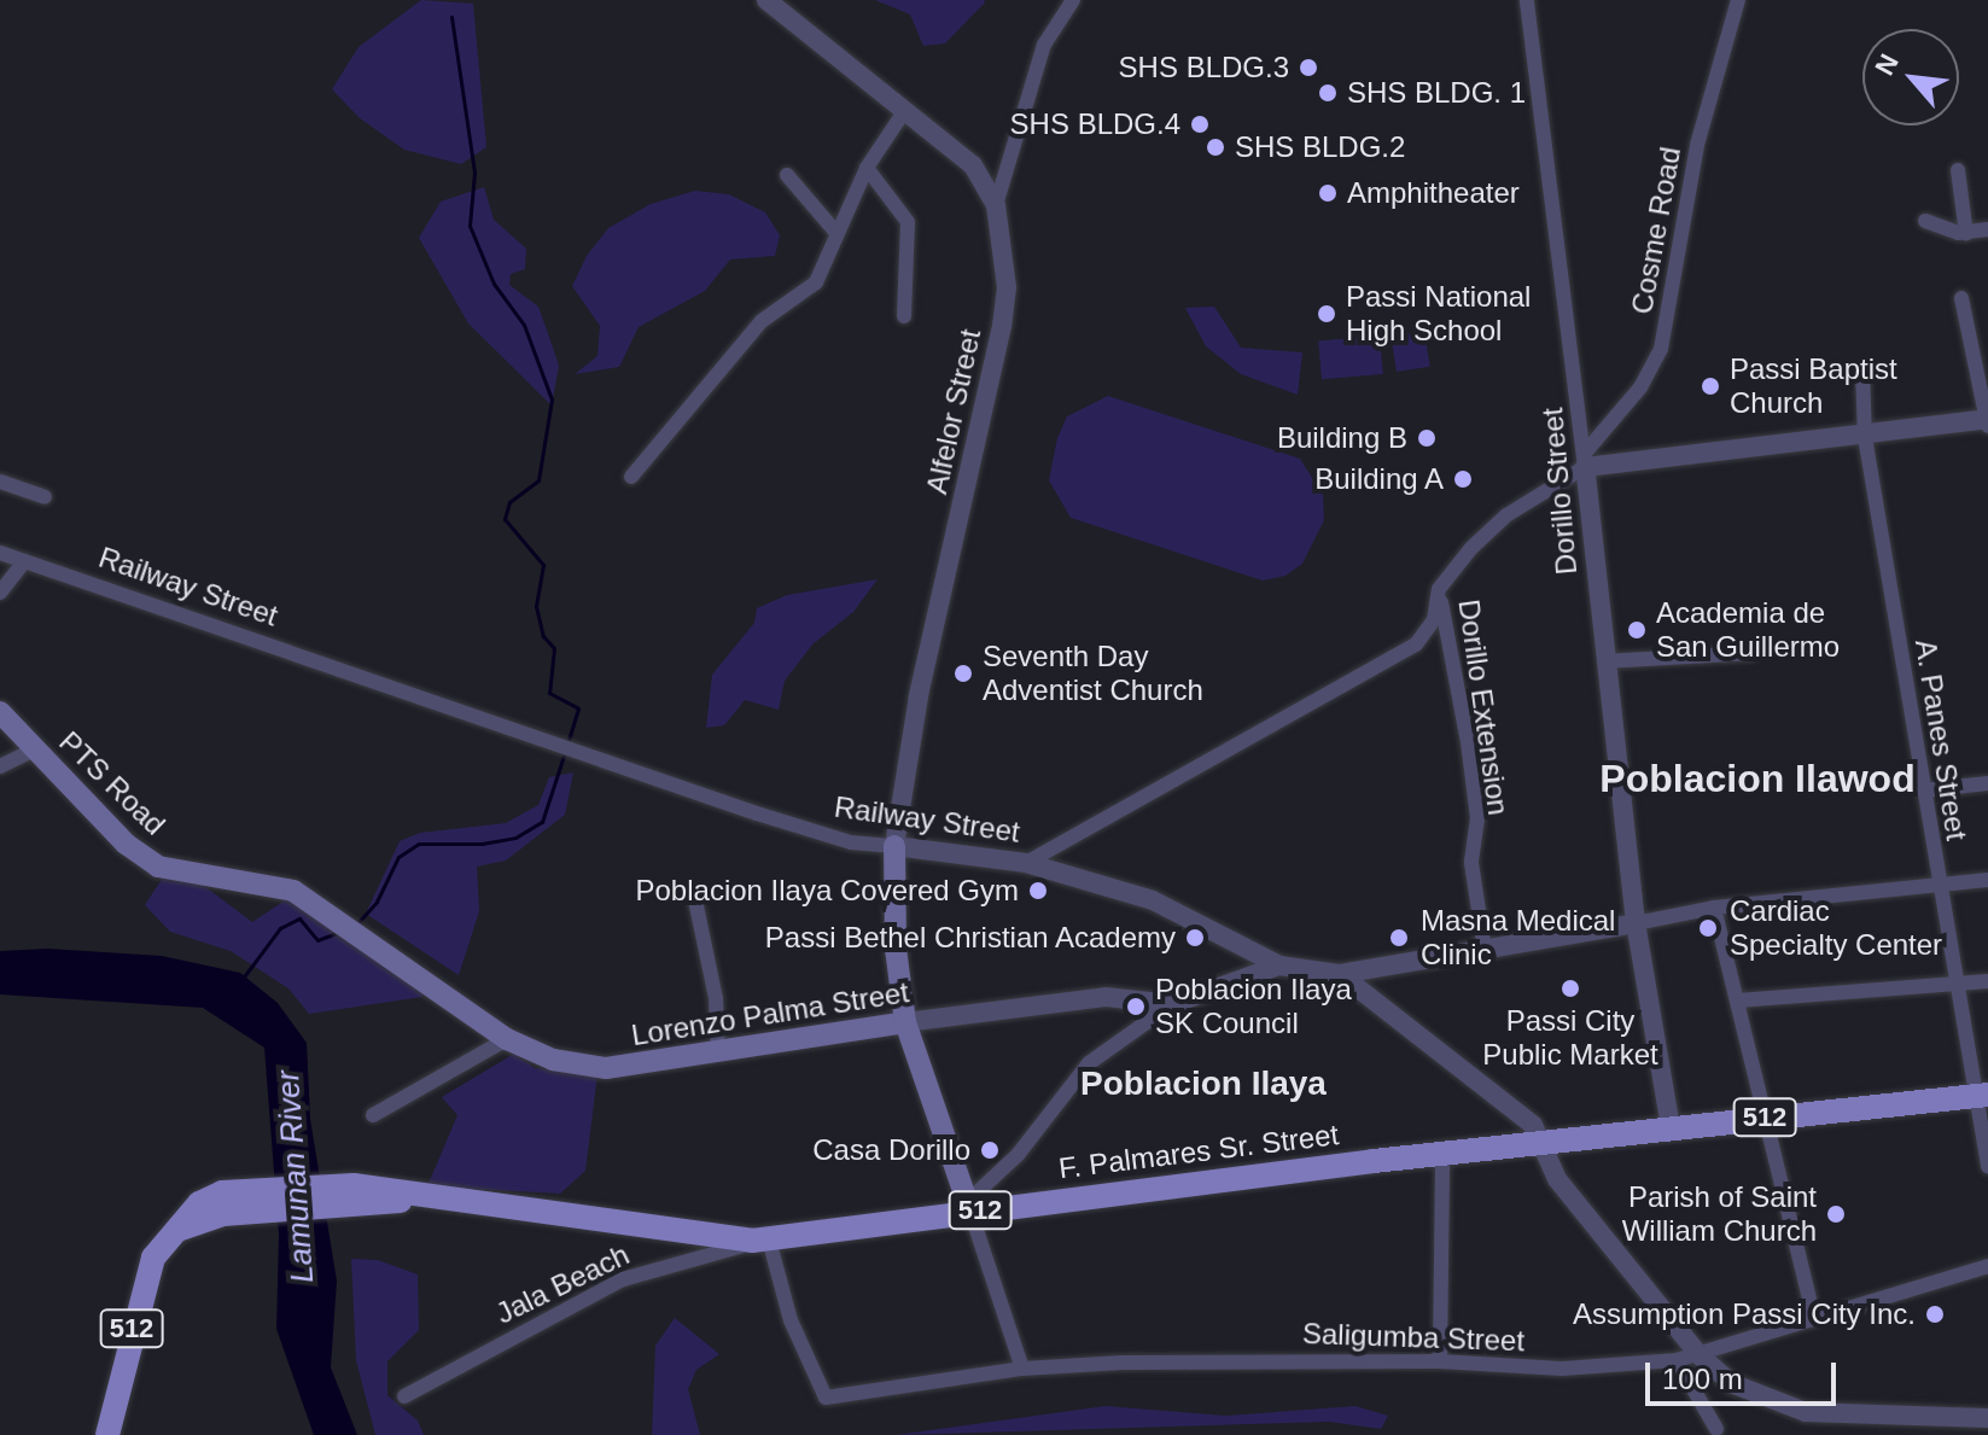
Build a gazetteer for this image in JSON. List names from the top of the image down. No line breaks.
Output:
{"streets":{"main road":["PTS Road","Lorenzo Palma Street","512","F. Palmares Sr. Street"],"street":["Cosme Road","Alfelor Street","Dorillo Street","Railway Street","Dorillo Extension","A. Panes Street","Jala Beach","Saligumba Street"]},"crossings":[["Cosme Road","Dorillo Street"],["Cosme Road","Dorillo Extension"],["Alfelor Street","Railway Street"],["Dorillo Street","F. Palmares Sr. Street"],["Railway Street","F. Palmares Sr. Street"],["Railway Street","Saligumba Street"],["A. Panes Street","F. Palmares Sr. Street"],["PTS Road","Lorenzo Palma Street"],["512","F. Palmares Sr. Street"],["F. Palmares Sr. Street","Jala Beach"],["F. Palmares Sr. Street","Saligumba Street"],["Jala Beach","Saligumba Street"]],"districts":["Poblacion Ilawod","Poblacion Ilaya"],"water":["Lamunan River"],"places":["SHS BLDG.3","SHS BLDG. 1","SHS BLDG.4","SHS BLDG.2","Amphitheater","Passi National High School","Passi Baptist Church","Building B","Building A","Academia de San Guillermo","Seventh Day Adventist Church","Poblacion Ilaya Covered Gym","Cardiac Specialty Center","Passi Bethel Christian Academy","Masna Medical Clinic","Passi City Public Market","Poblacion Ilaya SK Council","Casa Dorillo","Parish of Saint William Church","Assumption Passi City Inc."],"scale_bar":"100 m","north":"top left"}
